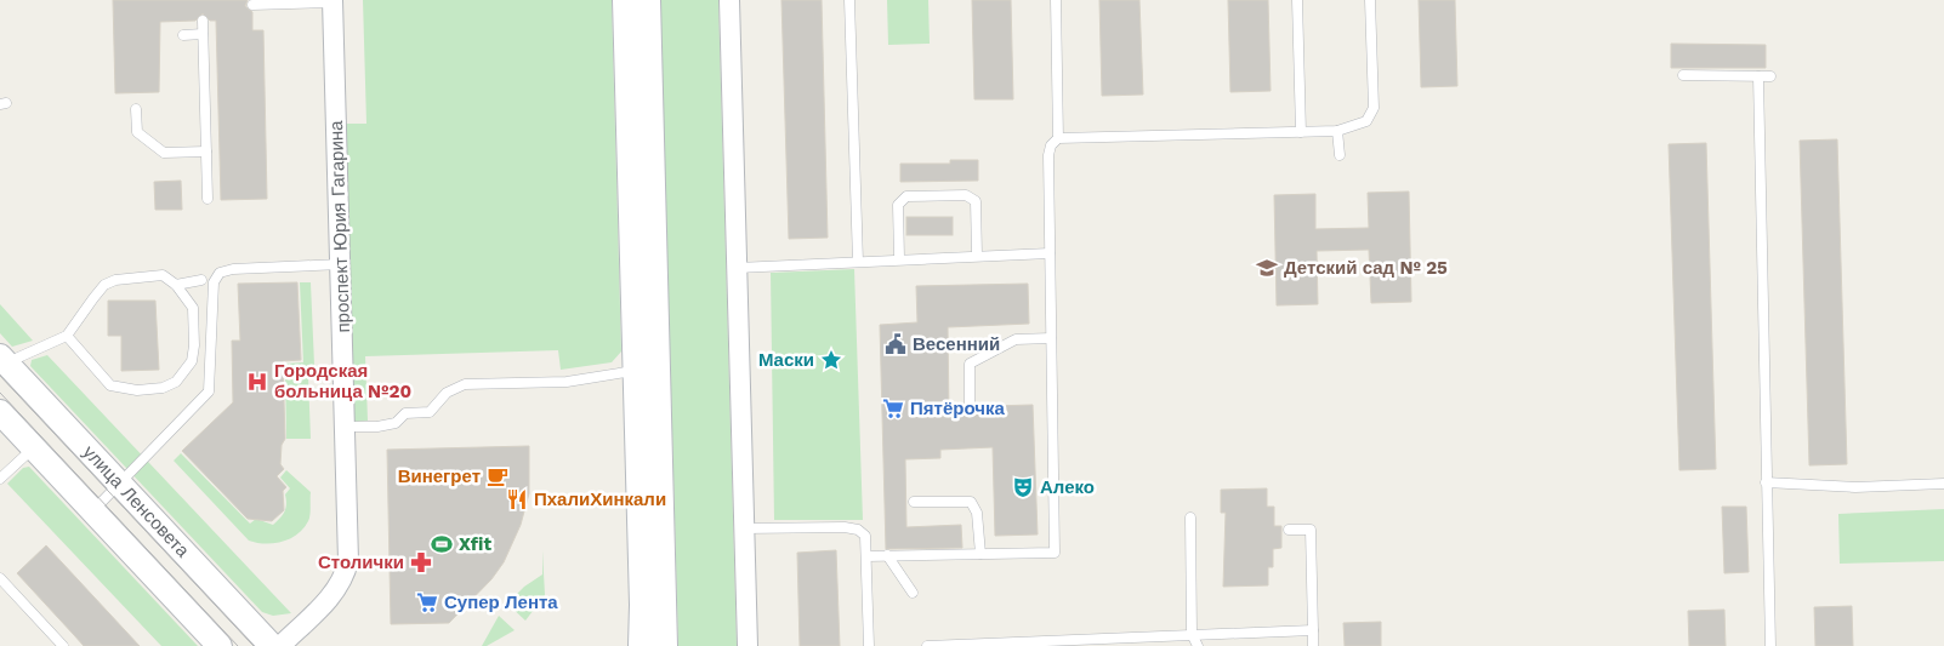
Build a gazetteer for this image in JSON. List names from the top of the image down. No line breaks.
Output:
{"streets":{"street":["проспект Юрия Гагарина","улица Ленсовета"]},"places":{"school or university":["Детский сад № 25"],"public building":["Весенний"],"place":["Маски"],"hospital":["Городская больница №20"],"supermarket":["Пятёрочка","Супер Лента"],"cafe":["Винегрет"],"theatre":["Алеко"],"restaurant":["ПхалиХинкали"],"sports":["Xfit"],"pharmacy":["Столички"]}}
